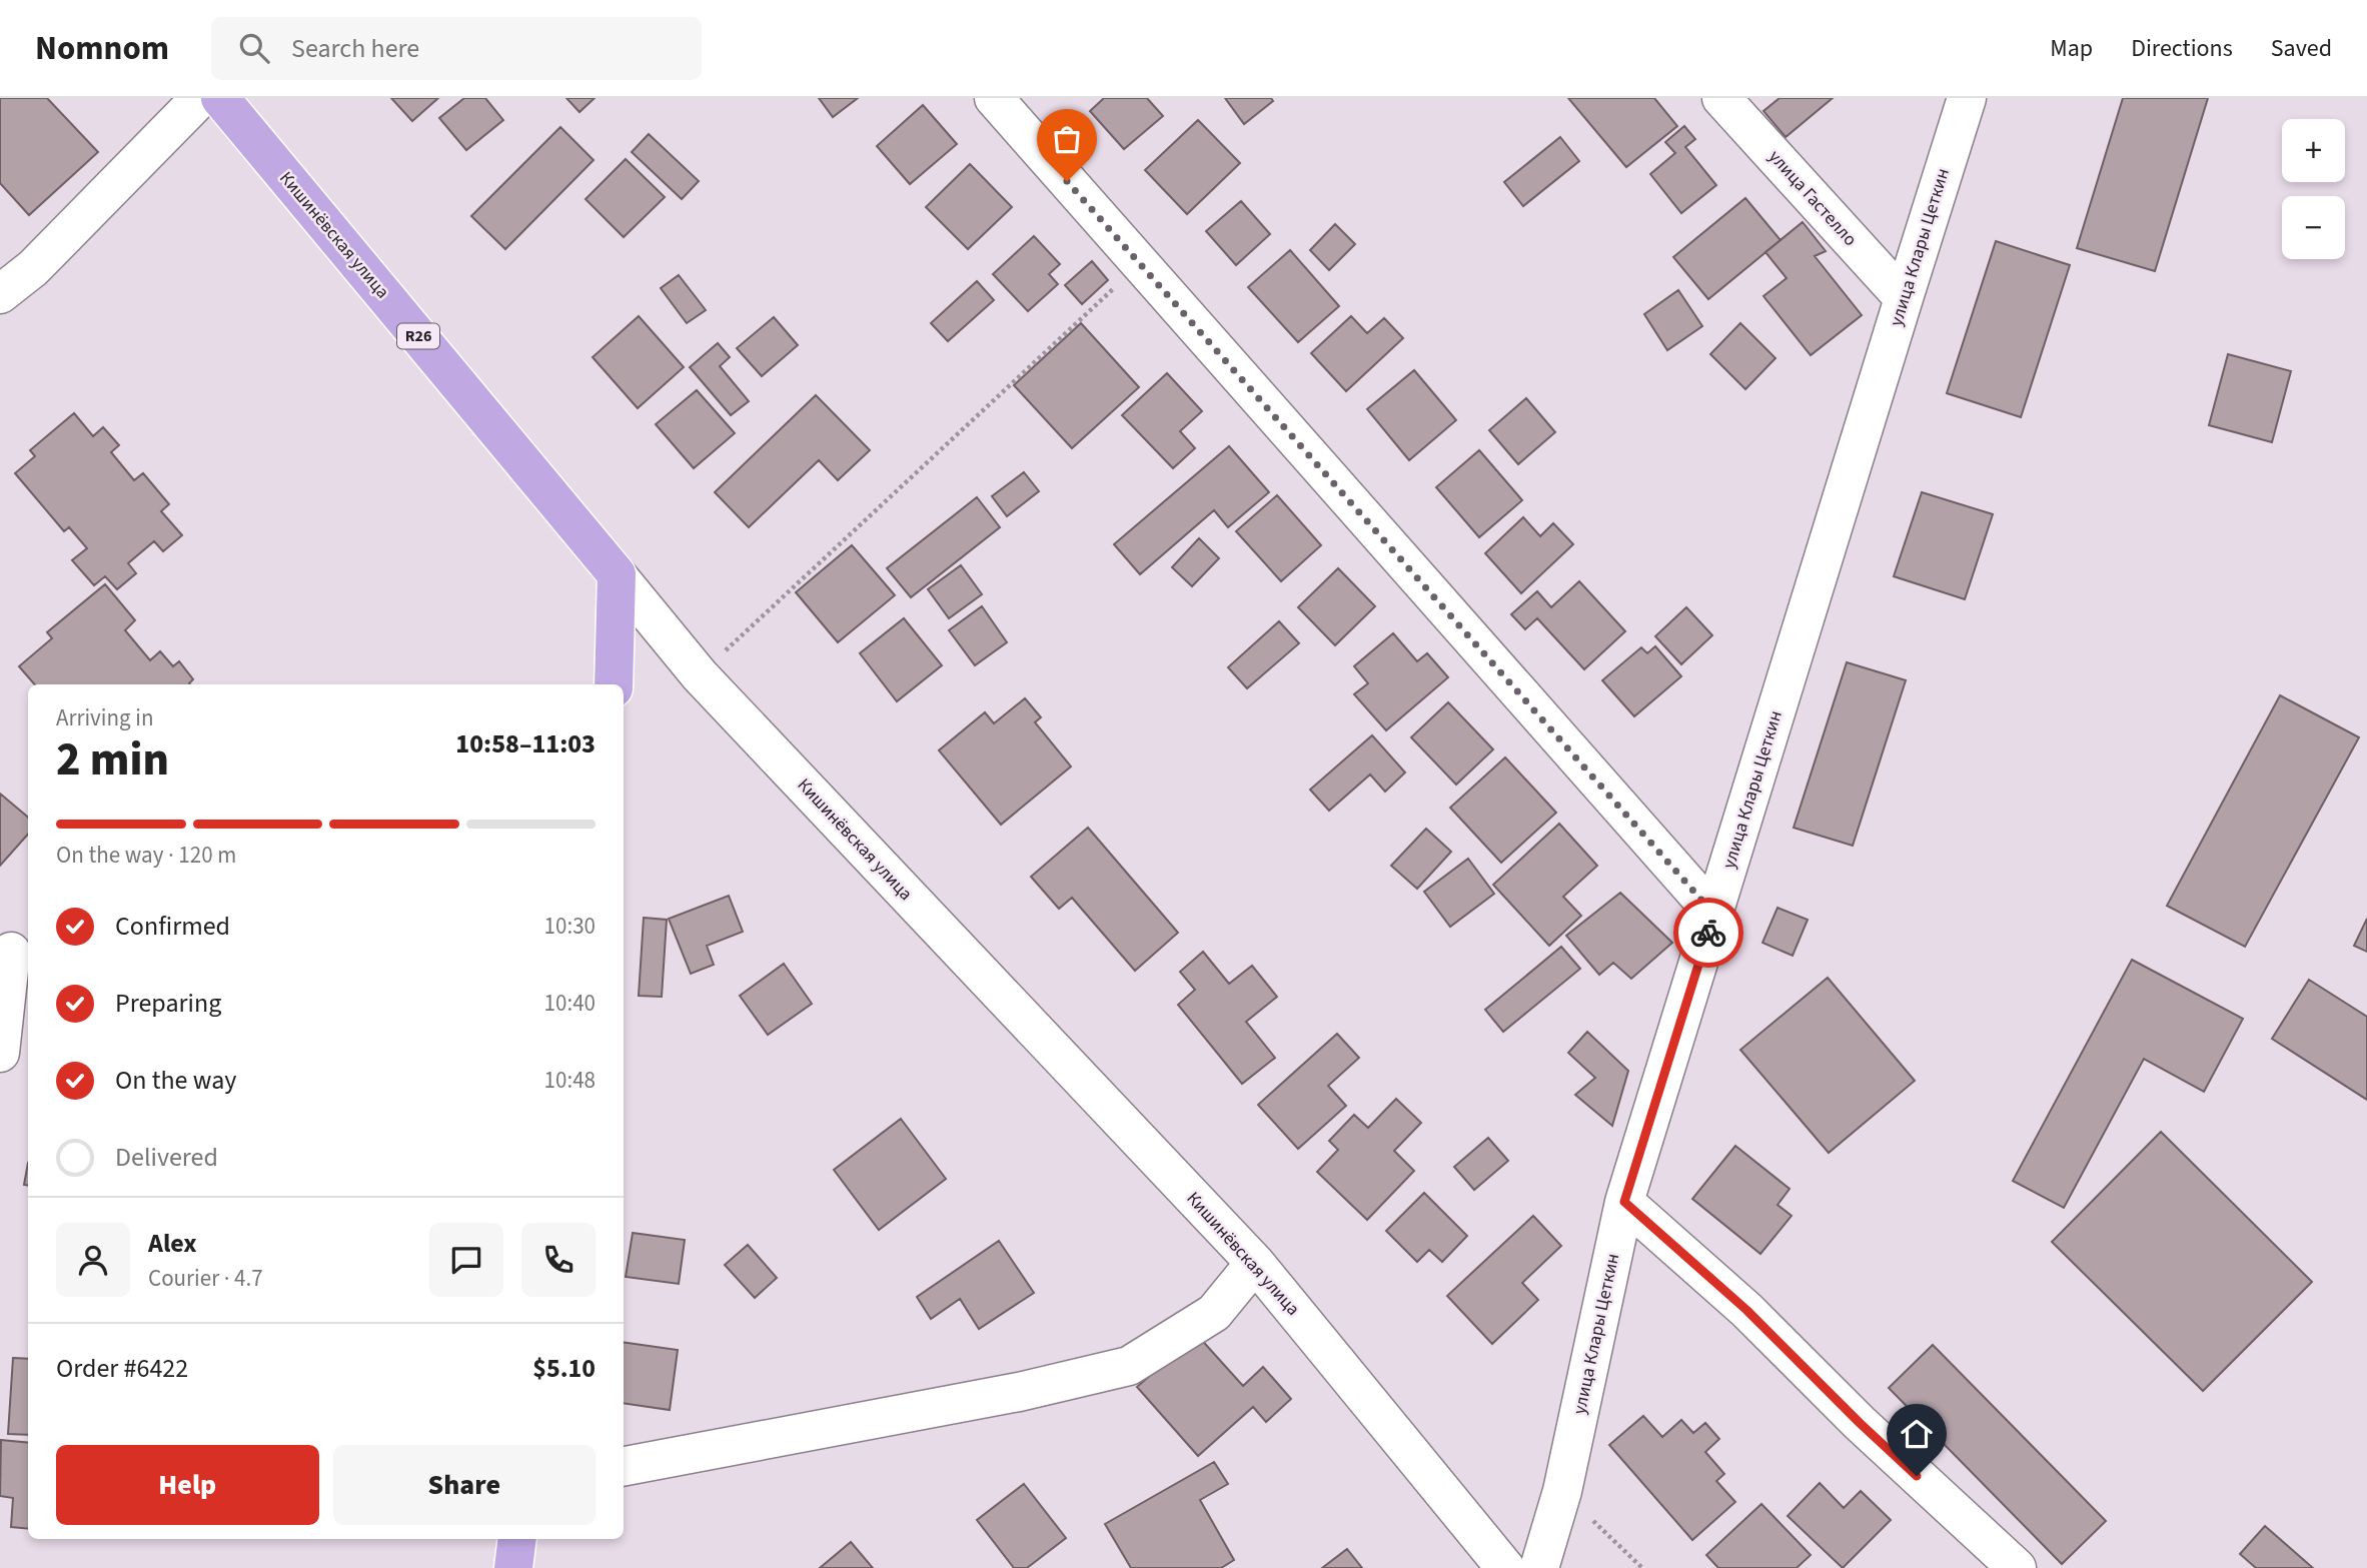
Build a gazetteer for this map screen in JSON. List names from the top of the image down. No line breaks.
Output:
{"streets":{"main road":["Кишинёвская улица","R26"],"street":["улица Гастелло","улица Клары Цеткин"]},"crossings":[["улица Гастелло","улица Клары Цеткин"]],"page":{"header":"Nomnom","search":"Search here","nav":["Map","Directions","Saved"],"map_buttons":["+","−"],"heading":["2 min","Arriving in","10:58–11:03"],"panel":["Alex","Courier · 4.7","Order #6422","$5.10"],"bar":"On the way · 120 m","list":[["Confirmed","10:30"],["Preparing","10:40"],["On the way","10:48"],"Delivered"],"buttons":["Help","Share"]}}
